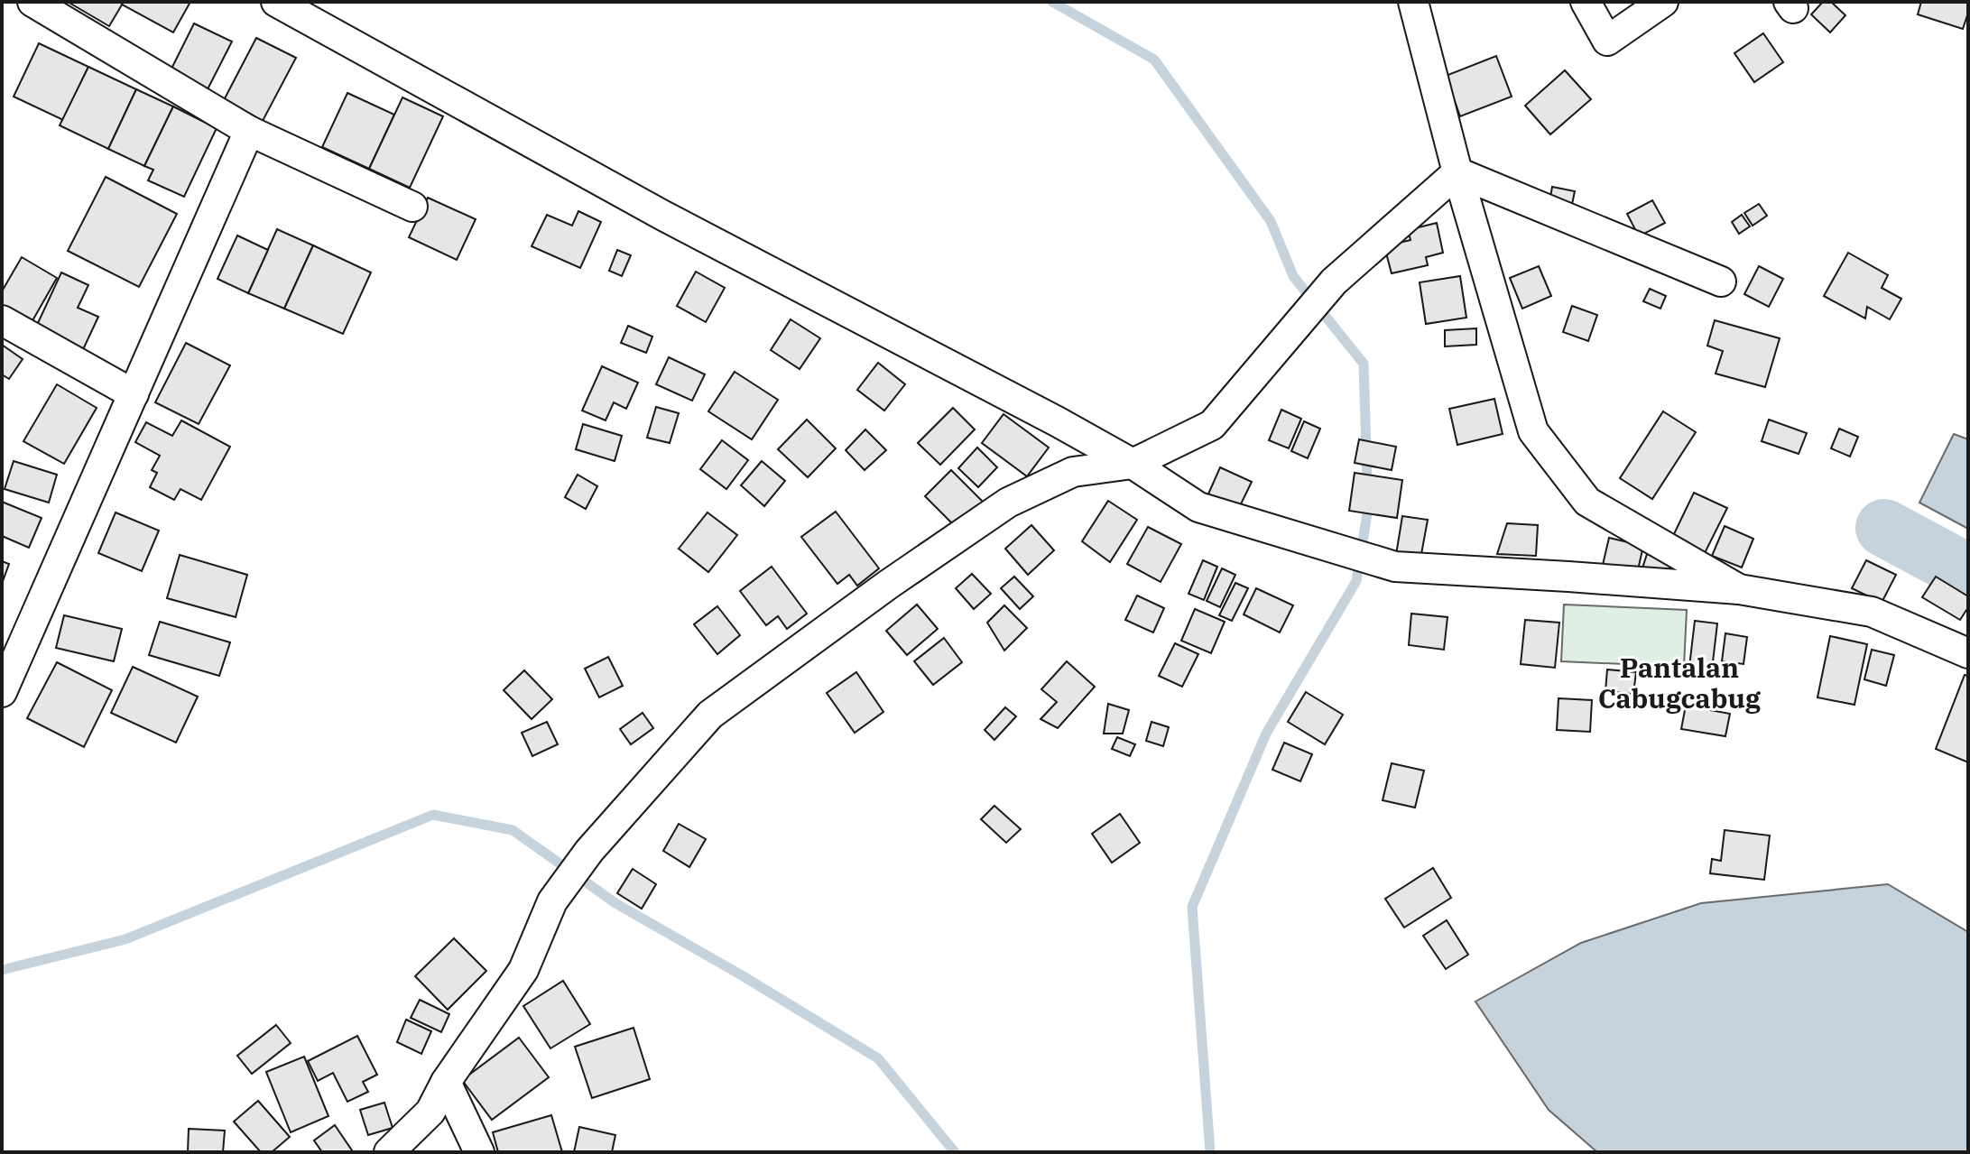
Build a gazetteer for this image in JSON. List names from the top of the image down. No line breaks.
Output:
{"districts":["Pantalan Cabugcabug"]}
